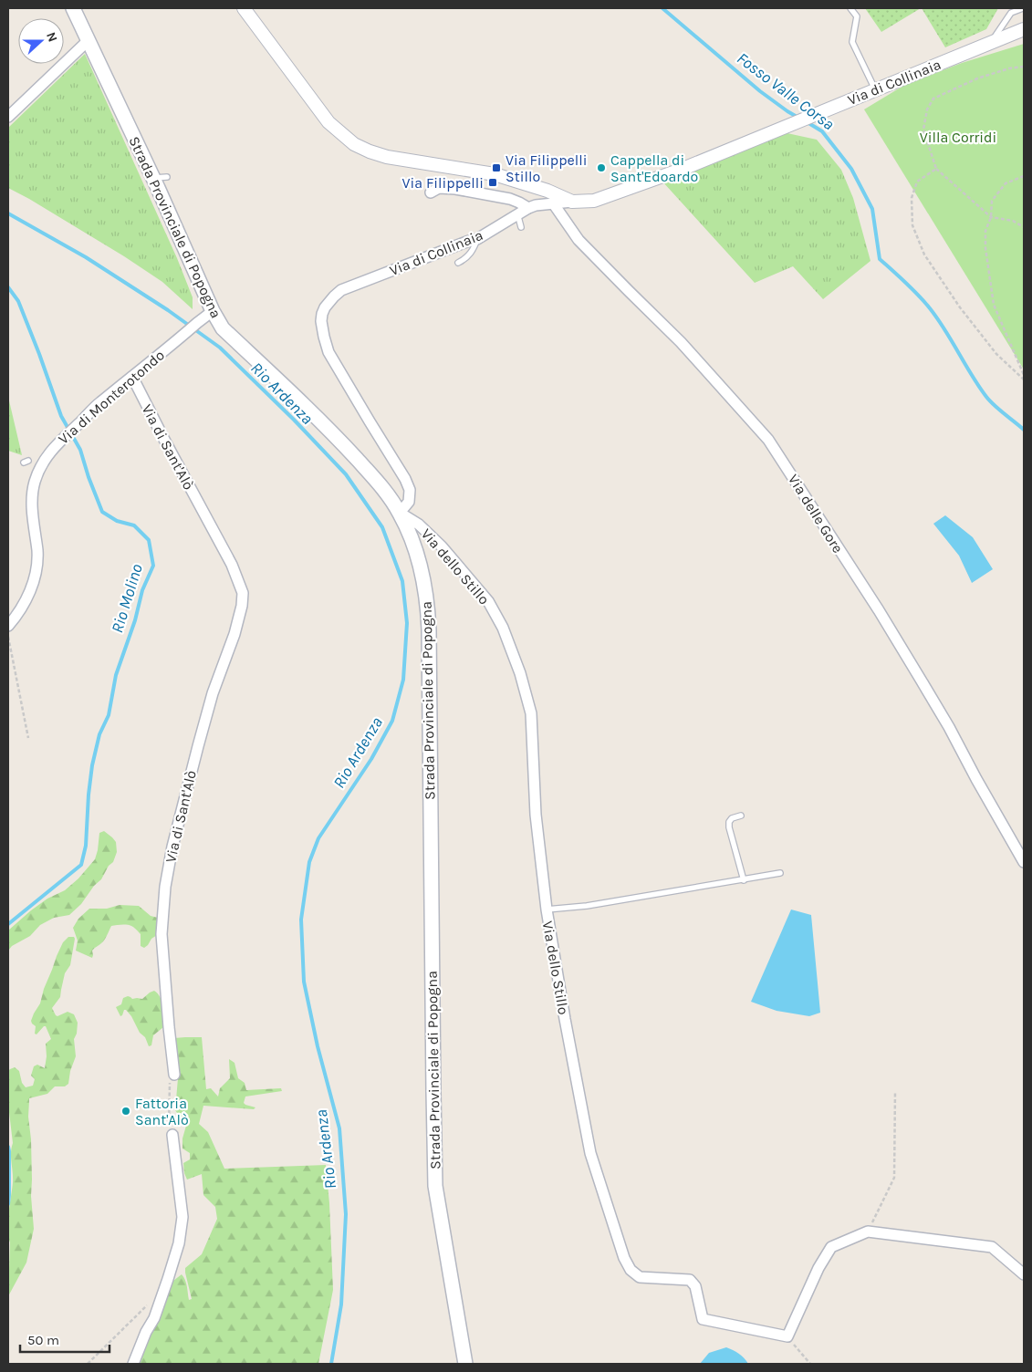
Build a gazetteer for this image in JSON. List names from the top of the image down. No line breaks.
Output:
{"streets":{"main road":["Strada Provinciale di Popogna"],"street":["Via di Collinaia","Via di Monterotondo","Via di Sant'Alò","Via delle Gore","Via dello Stillo"]},"crossings":[["Via di Collinaia","Strada Provinciale di Popogna"],["Via di Collinaia","Via delle Gore"],["Via di Collinaia","Via dello Stillo"],["Strada Provinciale di Popogna","Via di Monterotondo"],["Strada Provinciale di Popogna","Via dello Stillo"],["Via di Monterotondo","Via di Sant'Alò"]],"water":["Fosso Valle Corsa","Rio Ardenza","Rio Molino"],"parks":["Villa Corridi"],"places":{"transit":["Via Filippelli Stillo","Via Filippelli"],"other":["Cappella di Sant'Edoardo","Fattoria Sant'Alò"]},"scale_bar":"50 m","north":"right"}
